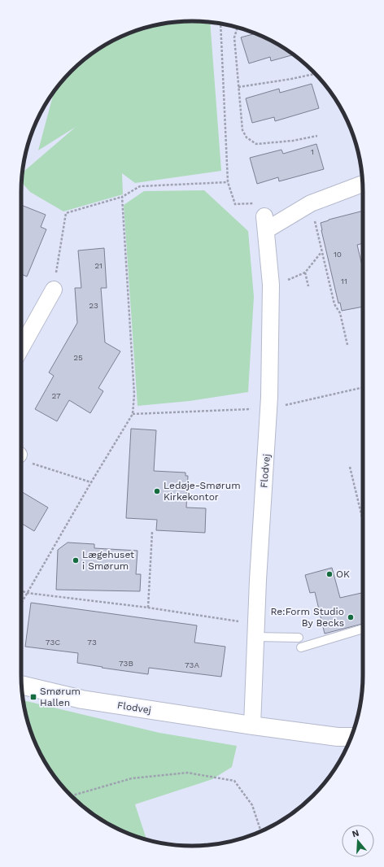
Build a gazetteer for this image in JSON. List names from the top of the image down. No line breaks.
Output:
{"streets":{"street":["Flodvej"]},"places":{"other":["Ledøje-Smørum Kirkekontor","Lægehuset i Smørum","OK","Re:Form Studio By Becks"],"transit":["Smørum Hallen"]},"house_numbers":["1","10","21","11","23","25","27","73C","73","73B","73A"],"north":"top"}
